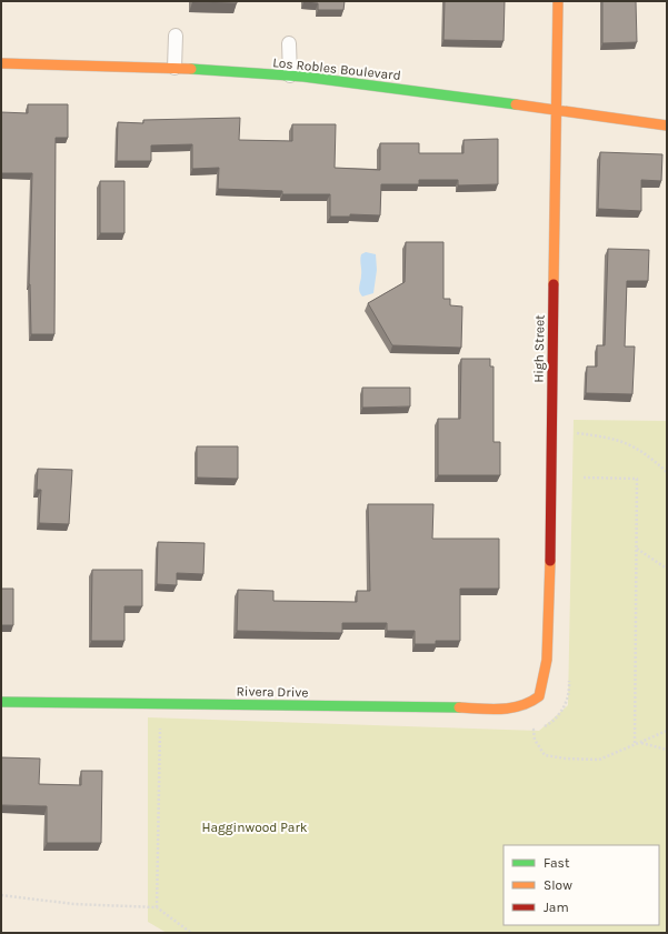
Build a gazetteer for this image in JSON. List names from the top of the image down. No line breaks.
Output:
{"streets":{"street":["Los Robles Boulevard","High Street","Rivera Drive"]},"crossings":[["Los Robles Boulevard","High Street"],["High Street","Rivera Drive"]],"parks":["Hagginwood Park"],"legend":["Fast","Slow","Jam"]}
